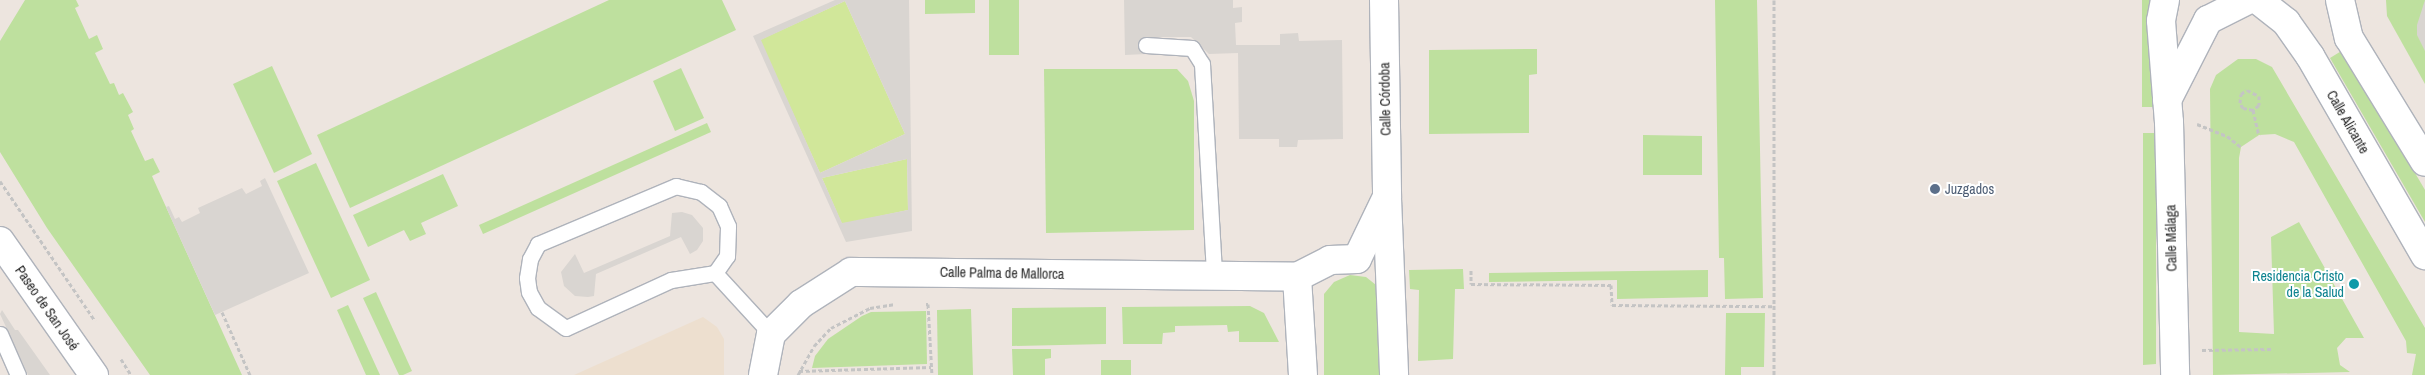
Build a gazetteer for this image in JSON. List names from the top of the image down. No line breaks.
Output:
{"streets":{"street":["Calle Córdoba","Calle Alicante","Calle Málaga","Calle Palma de Mallorca","Paseo de San José"]},"places":["Juzgados","Residencia Cristo de la Salud"]}
